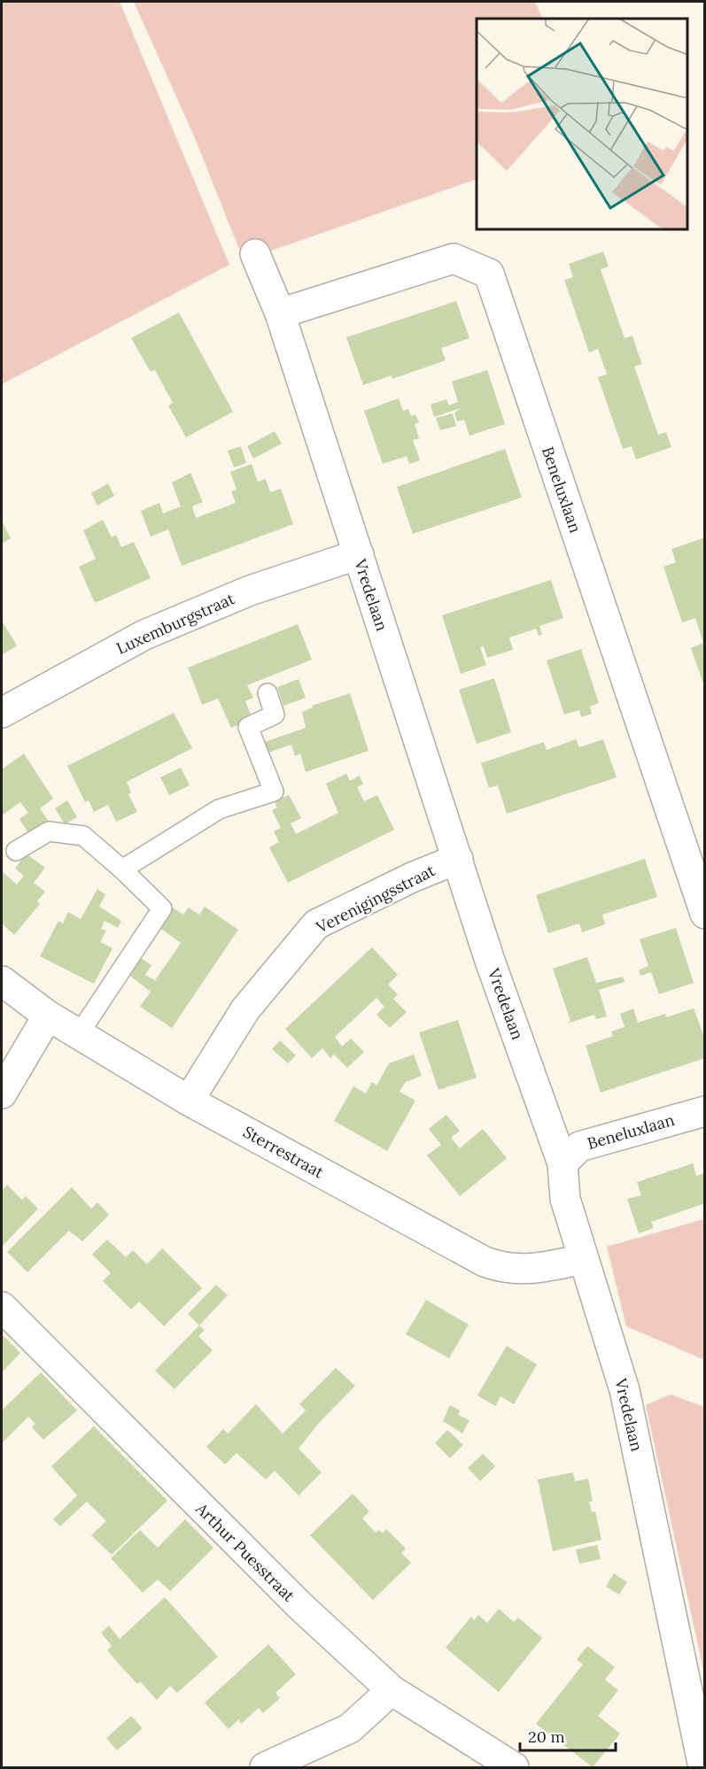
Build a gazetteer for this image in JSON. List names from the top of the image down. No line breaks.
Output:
{"streets":{"street":["Beneluxlaan","Vredelaan","Luxemburgstraat","Verenigingsstraat","Sterrestraat","Arthur Puesstraat"]},"crossings":[["Beneluxlaan","Vredelaan"],["Vredelaan","Luxemburgstraat"],["Vredelaan","Verenigingsstraat"],["Vredelaan","Sterrestraat"],["Verenigingsstraat","Sterrestraat"]],"scale_bar":"20 m"}
